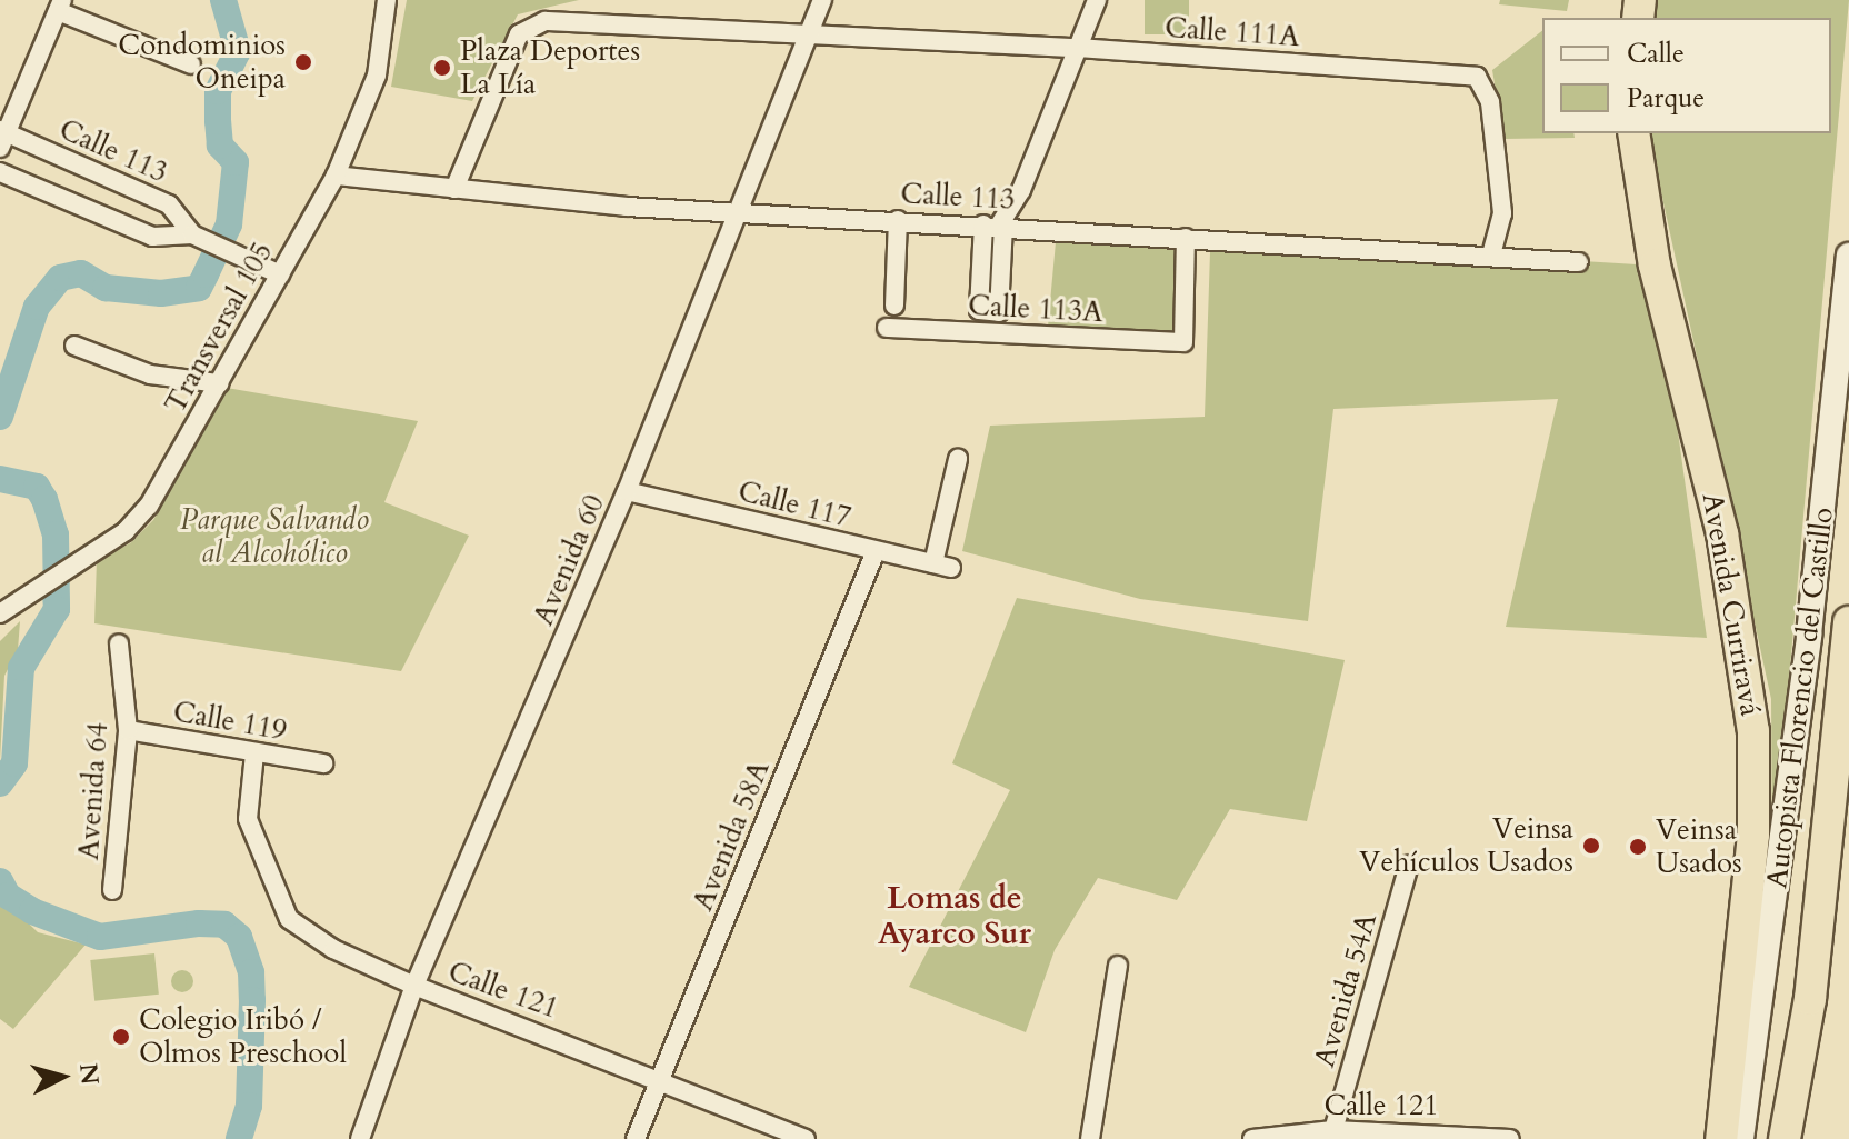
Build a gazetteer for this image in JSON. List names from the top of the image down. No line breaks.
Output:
{"streets":{"highway":["Avenida Curriravá","Autopista Florencio del Castillo"],"street":["Calle 111A","Calle 113","Calle 113A","Transversal 105","Calle 117","Avenida 60","Calle 119","Avenida 64","Avenida 58A","Calle 121","Avenida 54A"]},"crossings":[["Calle 111A","Calle 113"],["Calle 111A","Avenida 60"],["Calle 113","Calle 113A"],["Calle 113","Transversal 105"],["Calle 113","Avenida 60"],["Calle 117","Avenida 60"],["Calle 117","Avenida 58A"],["Avenida 60","Calle 121"],["Calle 119","Avenida 64"],["Calle 119","Calle 121"],["Avenida 58A","Calle 121"],["Calle 121","Avenida 54A"]],"districts":["Lomas de Ayarco Sur"],"parks":["Parque Salvando al Alcohólico"],"places":["Condominios Oneipa","Plaza Deportes La Lía","Veinsa Vehículos Usados","Veinsa Usados","Colegio Iribó / Olmos Preschool"],"legend":["Calle","Parque"],"north":"right"}
